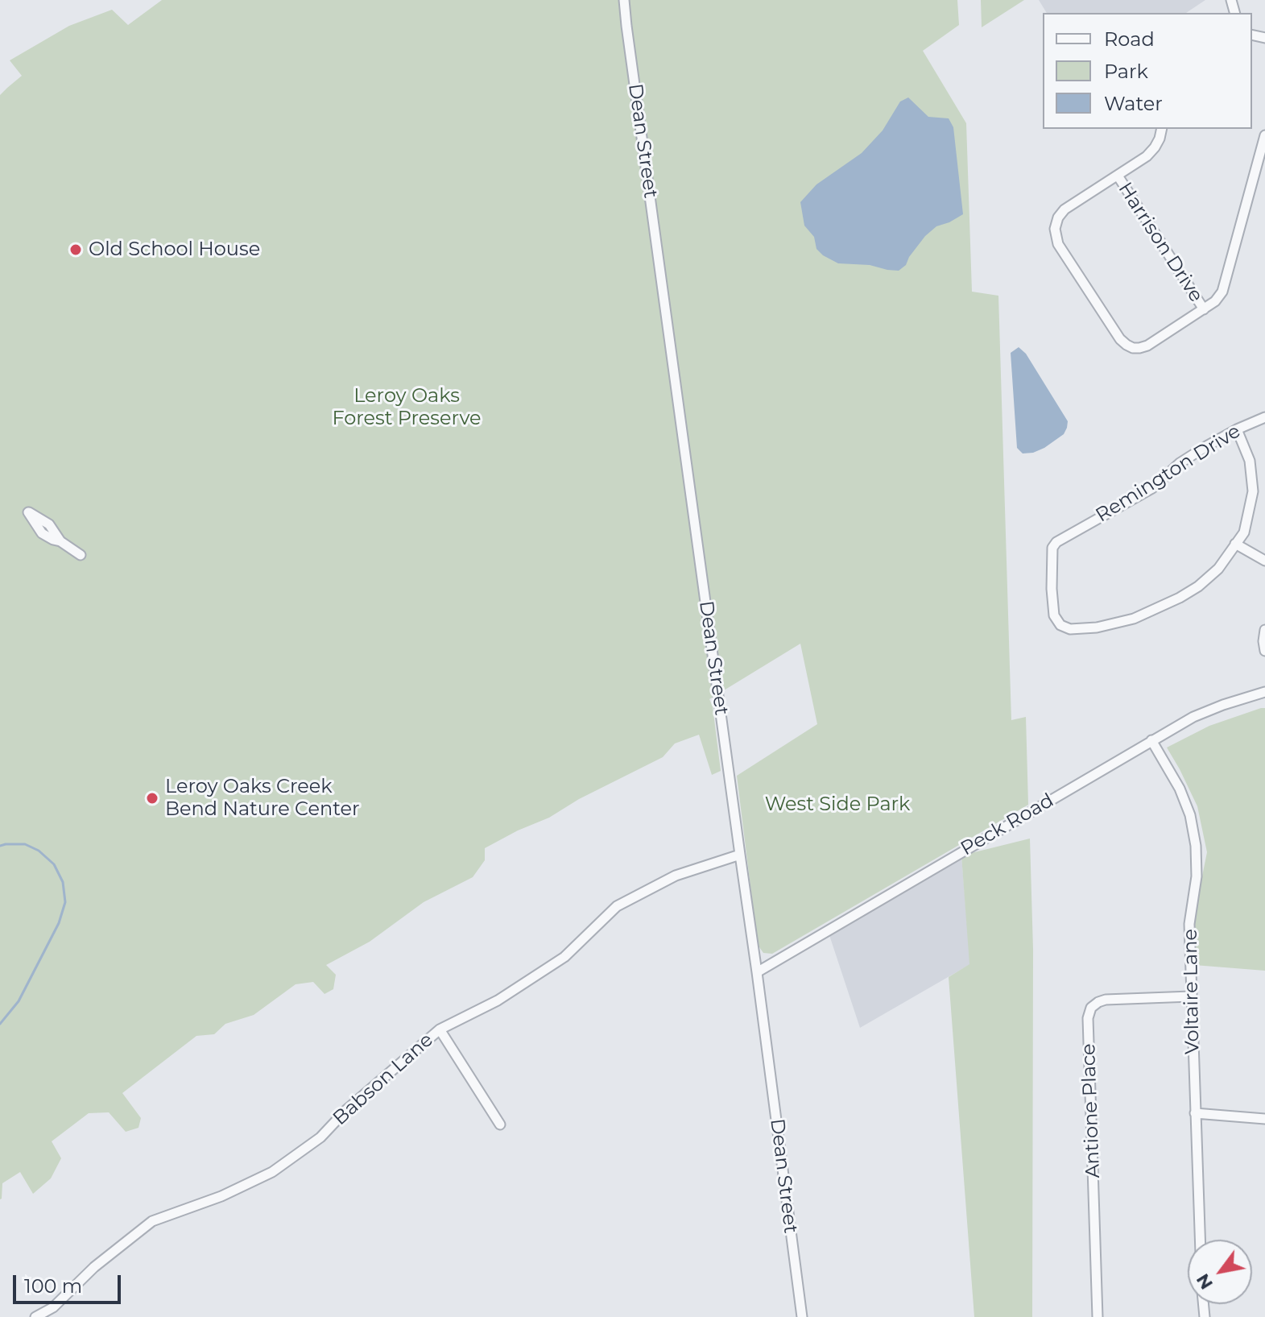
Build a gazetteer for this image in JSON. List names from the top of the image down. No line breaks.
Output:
{"streets":{"street":["Dean Street","Harrison Drive","Remington Drive","Peck Road","Voltaire Lane","Babson Lane","Antione Place"]},"crossings":[["Dean Street","Peck Road"],["Dean Street","Babson Lane"],["Peck Road","Voltaire Lane"],["Voltaire Lane","Antione Place"]],"parks":["Leroy Oaks Forest Preserve","West Side Park"],"places":["Old School House","Leroy Oaks Creek Bend Nature Center"],"legend":["Road","Park","Water"],"scale_bar":"100 m","north":"bottom left"}
